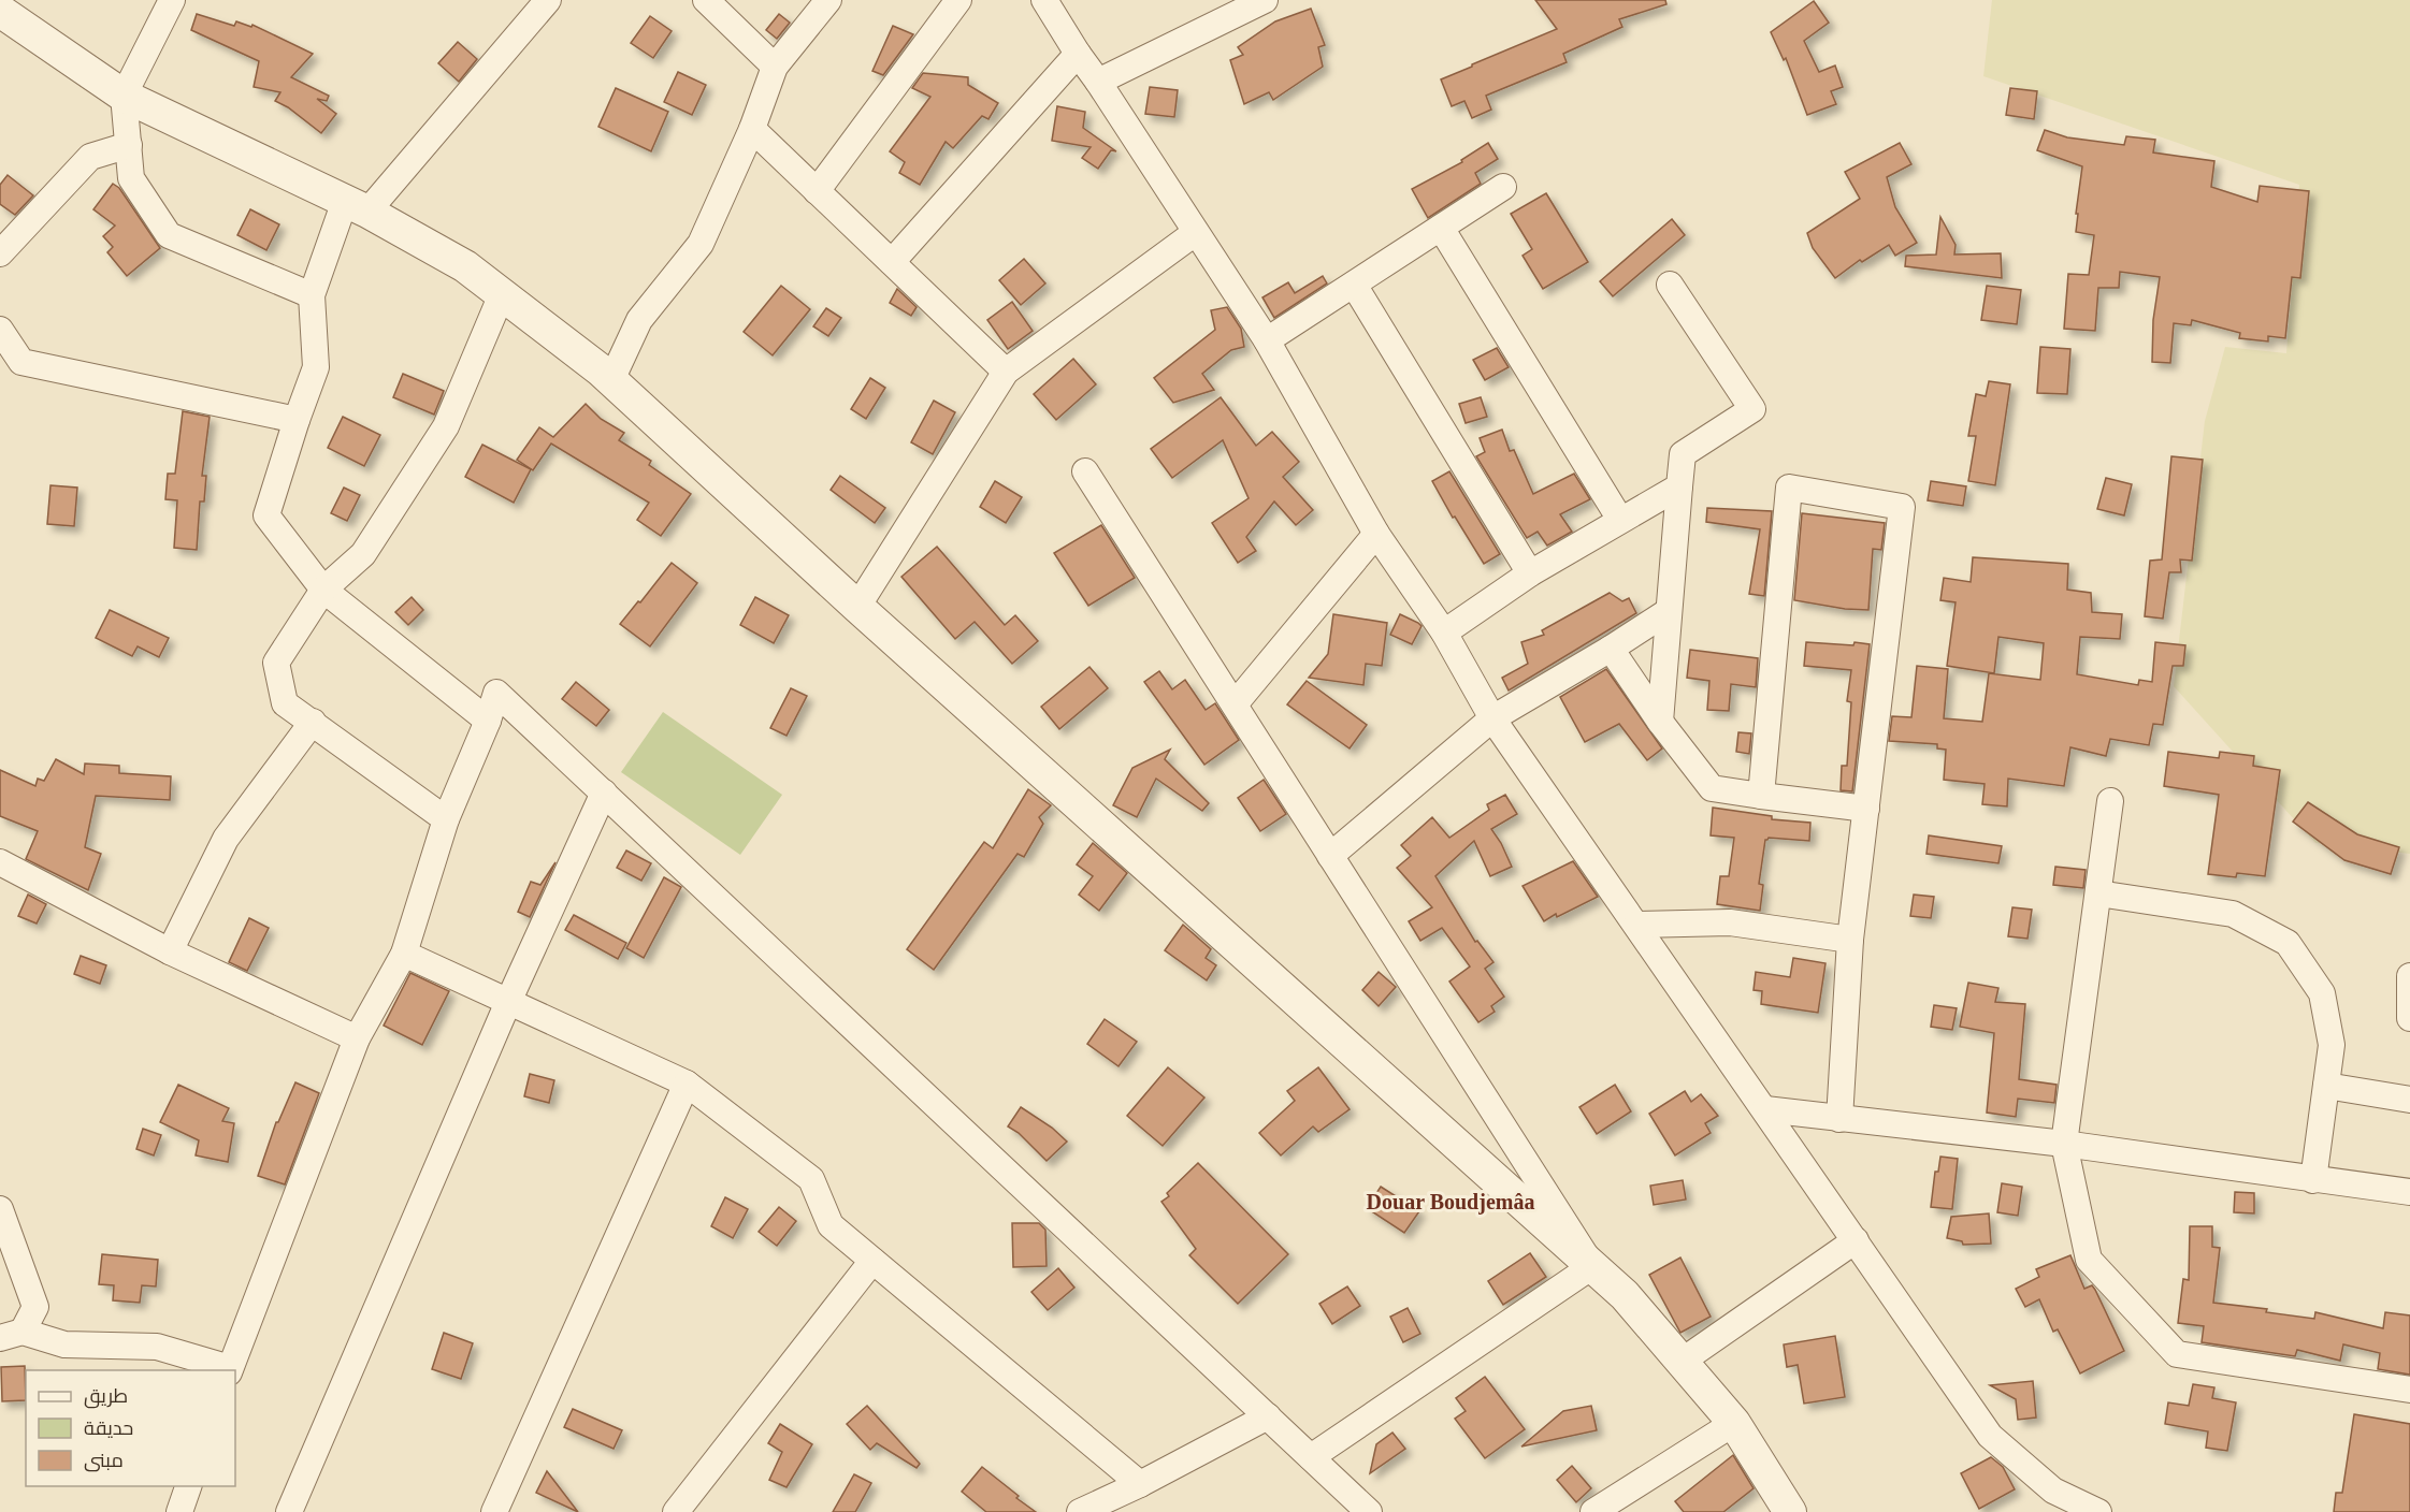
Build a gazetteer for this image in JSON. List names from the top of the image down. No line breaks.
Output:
{"districts":["Douar Boudjemâa"],"legend":["طريق","حديقة","مبنى"]}
